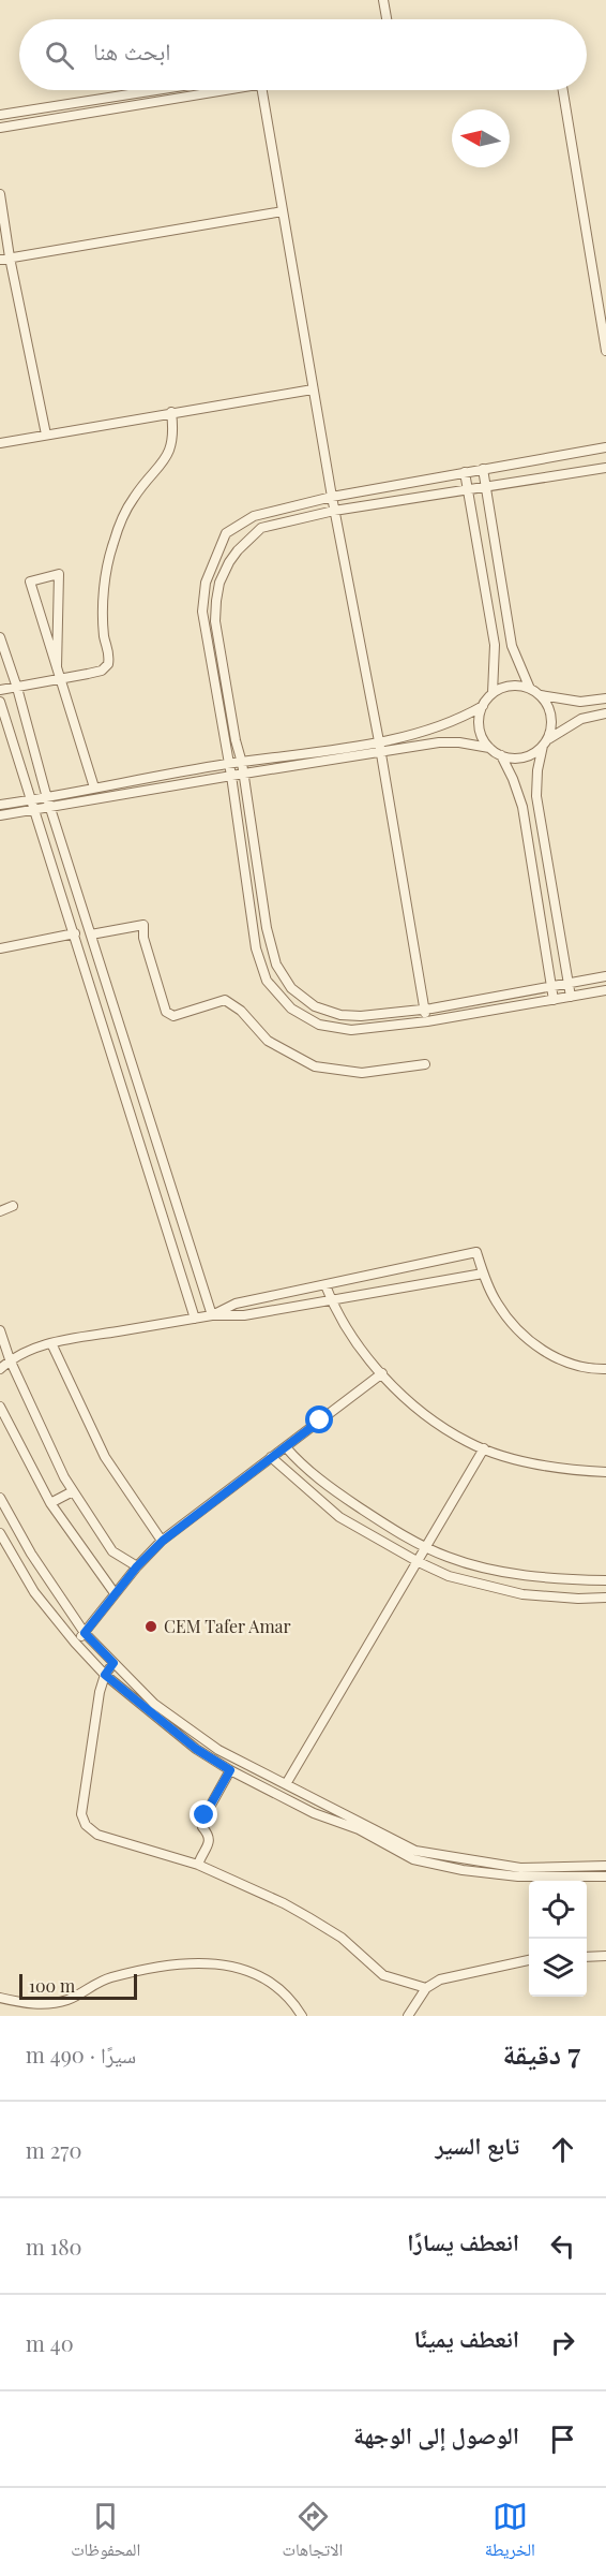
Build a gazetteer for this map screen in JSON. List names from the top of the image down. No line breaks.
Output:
{"places":["CEM Tafer Amar"],"scale_bar":"100 m","north":"left","page":{"search":"ابحث هنا","scale":"100 m","heading":["7 دقيقة","سيرًا · 490 m"],"list":[["تابع السير","270 m"],["انعطف يسارًا","180 m"],["انعطف يمينًا","40 m"],"الوصول إلى الوجهة"],"nav":["الخريطة","الاتجاهات","المحفوظات"]}}
